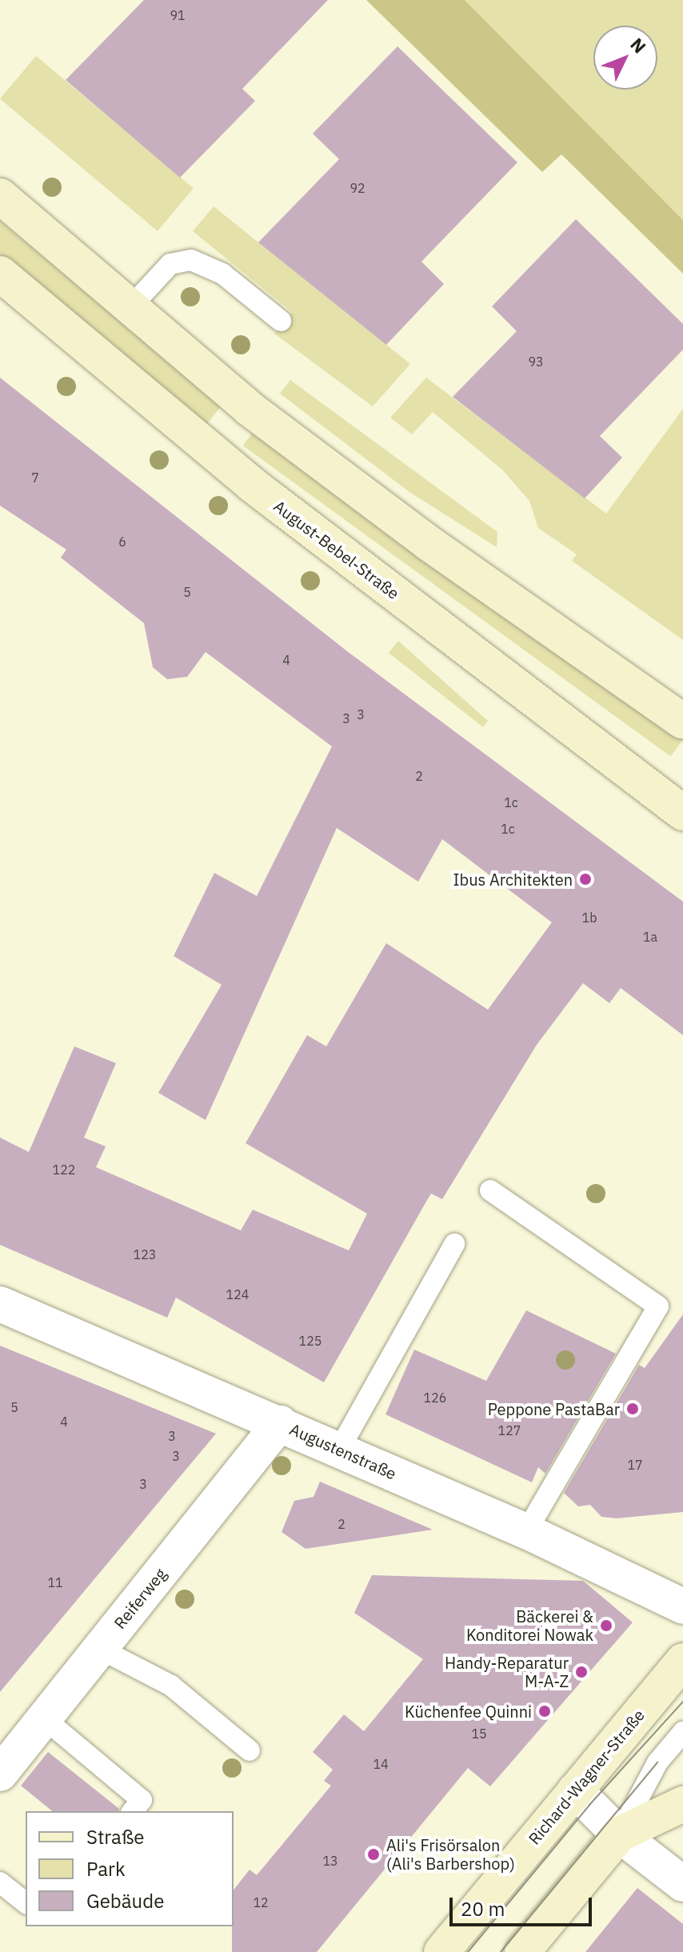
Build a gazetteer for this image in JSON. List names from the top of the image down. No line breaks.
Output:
{"streets":{"main road":["August-Bebel-Straße","Richard-Wagner-Straße"],"street":["Augustenstraße","Reiferweg"]},"crossings":[["Augustenstraße","Reiferweg"]],"places":["Ibus Architekten","Peppone PastaBar","Bäckerei & Konditorei Nowak","Handy-Reparatur M-A-Z","Küchenfee Quinni","Ali's Frisörsalon (Ali's Barbershop)"],"house_numbers":["91","92","93","7","6","5","4","3","3","2","1c","1c","1b","1a","122","123","124","125","126","5","4","127","3","3","17","3","2","11","15","14","13","12"],"legend":["Straße","Park","Gebäude"],"scale_bar":"20 m","north":"top right"}
